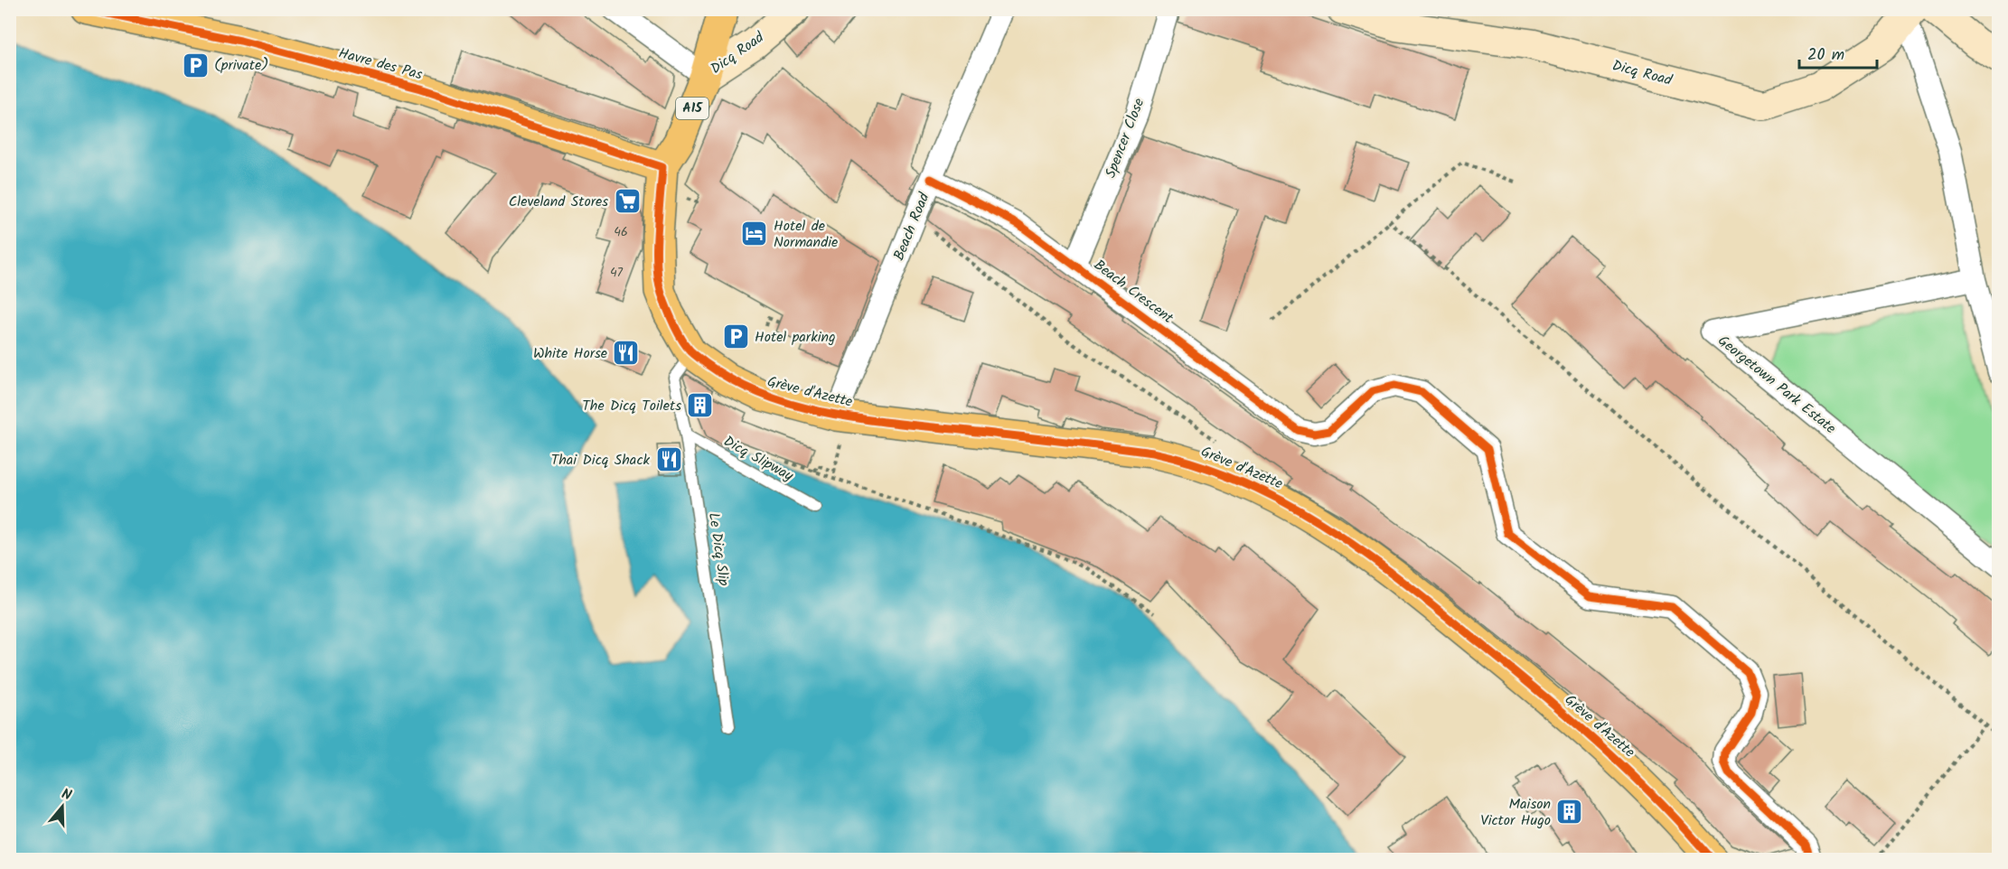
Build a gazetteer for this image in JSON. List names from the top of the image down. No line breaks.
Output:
{"streets":{"main road":["Dicq Road","Havre des Pas","A15","Grève d'Azette"],"street":["Spencer Close","Beach Road","Beach Crescent","Georgetown Park Estate"],"lane":["Dicq Slipway","Le Dicq Slip"]},"crossings":[["Dicq Road","A15"],["Havre des Pas","A15"],["Havre des Pas","Grève d'Azette"],["A15","Grève d'Azette"],["Spencer Close","Beach Crescent"],["Beach Road","Beach Crescent"],["Beach Road","Grève d'Azette"],["Grève d'Azette","Le Dicq Slip"],["Dicq Slipway","Le Dicq Slip"]],"places":{"parking":["(private)","Hotel parking"],"supermarket":["Cleveland Stores"],"hotel":["Hotel de Normandie"],"restaurant":["White Horse","Thai Dicq Shack"],"building":["The Dicq Toilets","Maison Victor Hugo"]},"house_numbers":["46","47"],"scale_bar":"20 m","north":"top"}
